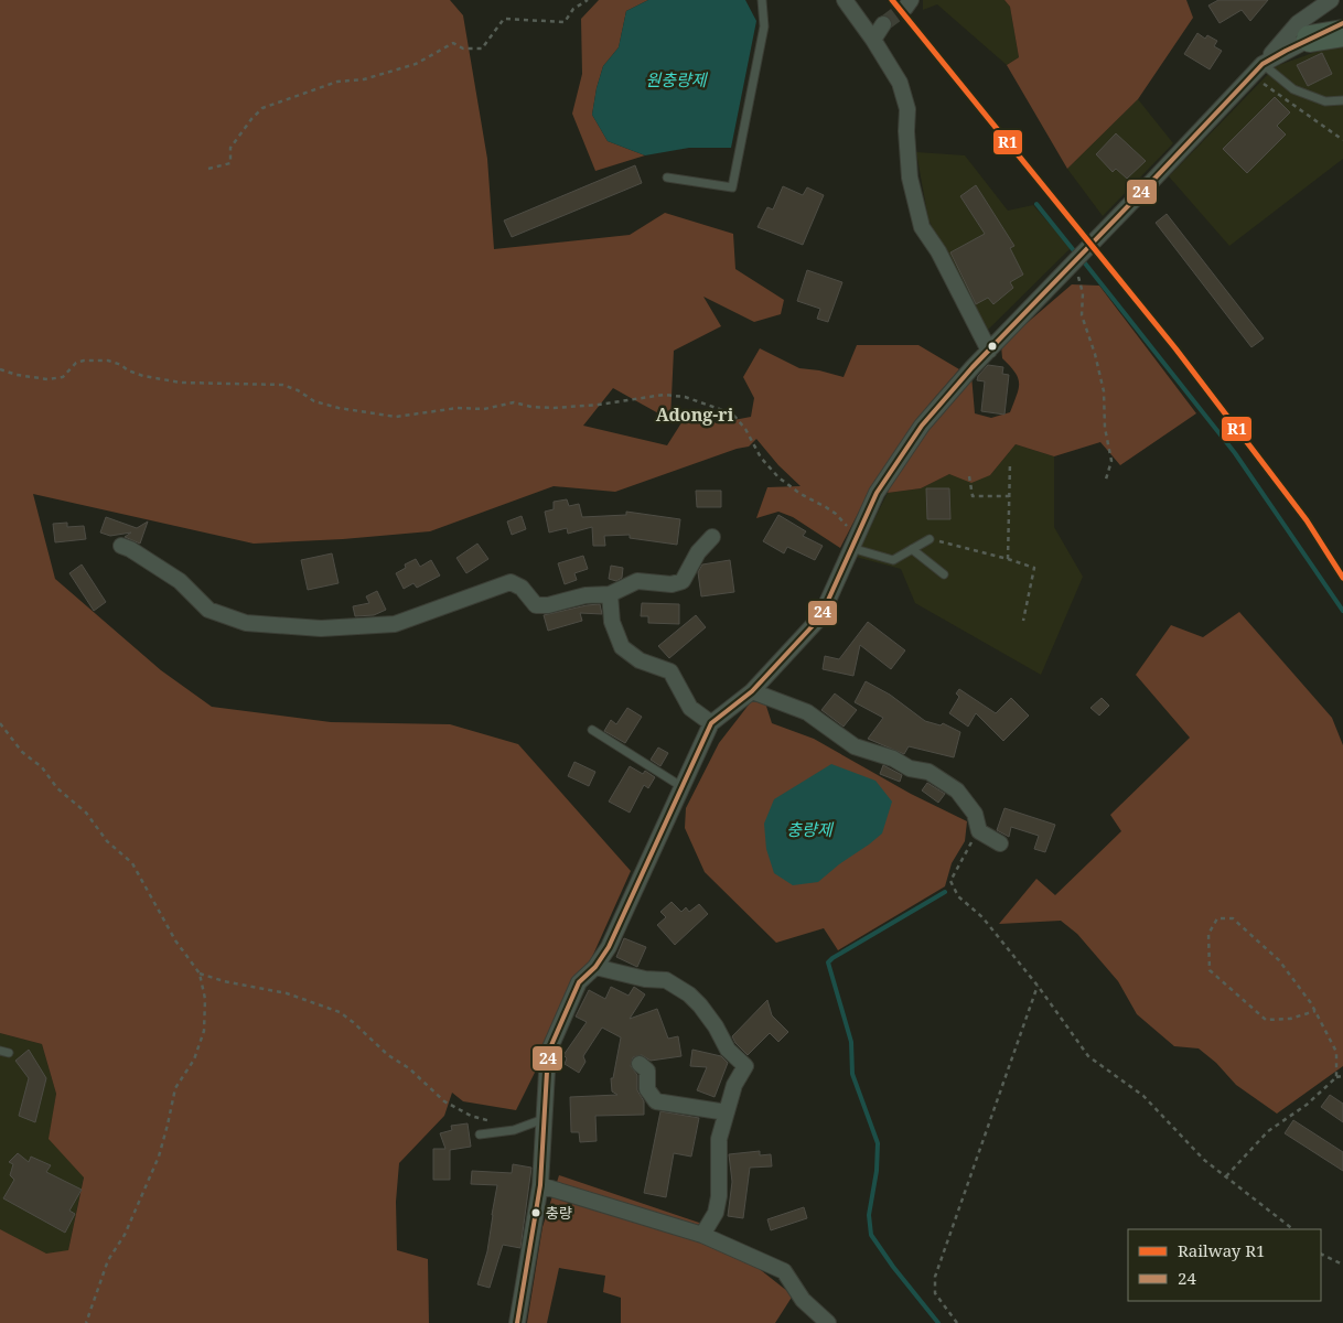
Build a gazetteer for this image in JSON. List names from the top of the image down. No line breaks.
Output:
{"districts":["Adong-ri"],"water":["원충량제","충량제"],"places":["충량"],"lines":["rail line R1","transit line 24"],"legend":["Railway R1","24"]}
